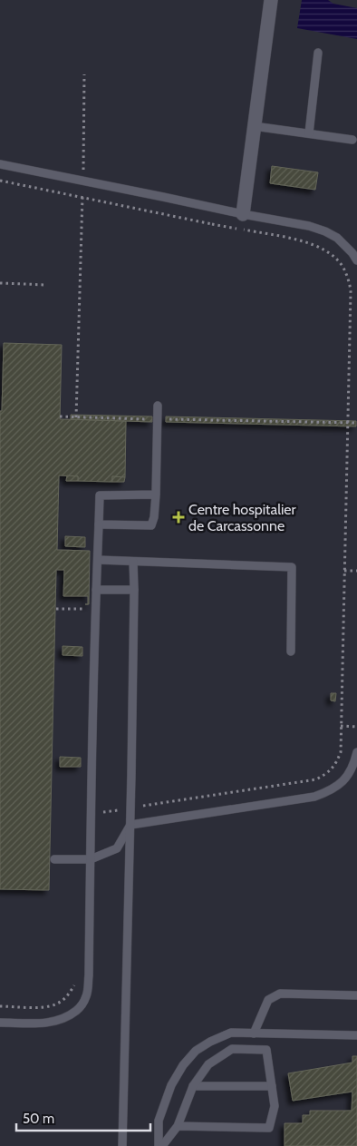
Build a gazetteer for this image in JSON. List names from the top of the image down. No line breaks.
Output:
{"places":{"health":["Centre hospitalier de Carcassonne"]},"scale_bar":"50 m"}
